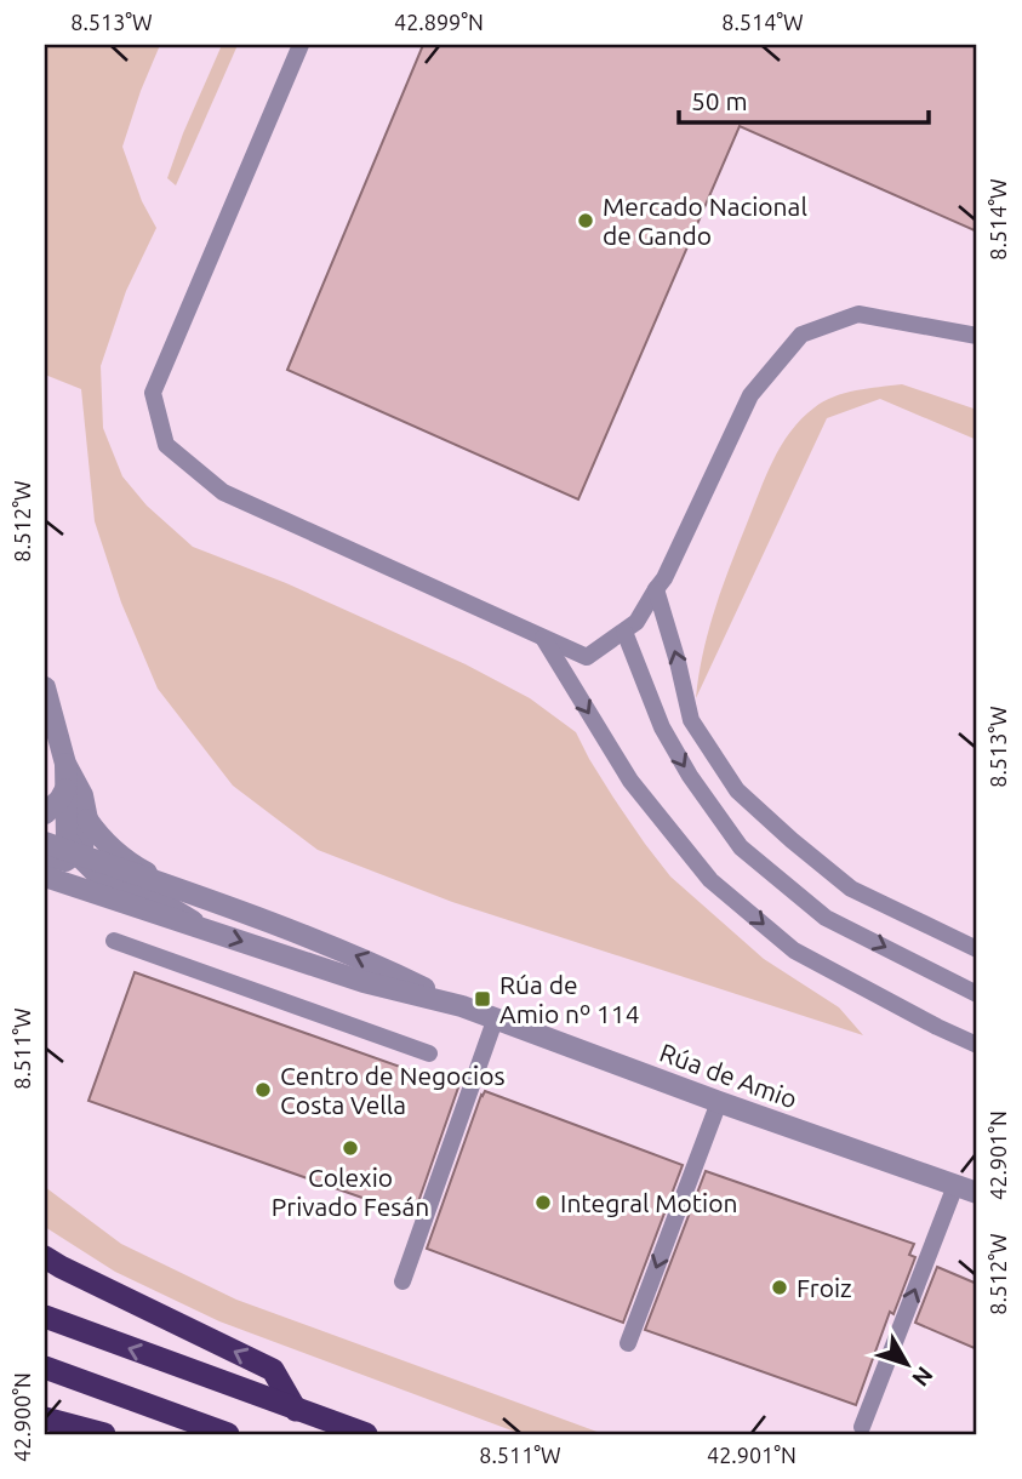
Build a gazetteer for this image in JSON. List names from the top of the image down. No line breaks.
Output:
{"streets":{"street":["Rúa de Amio"]},"places":{"other":["Mercado Nacional de Gando","Centro de Negocios Costa Vella","Colexio Privado Fesán","Integral Motion","Froiz"],"transit":["Rúa de Amio nº 114"]},"scale_bar":"50 m","north":"bottom right","coordinates":["8.513°W","42.899°N","8.514°W","8.512°W","8.511°W","42.901°N","42.900°N"]}
